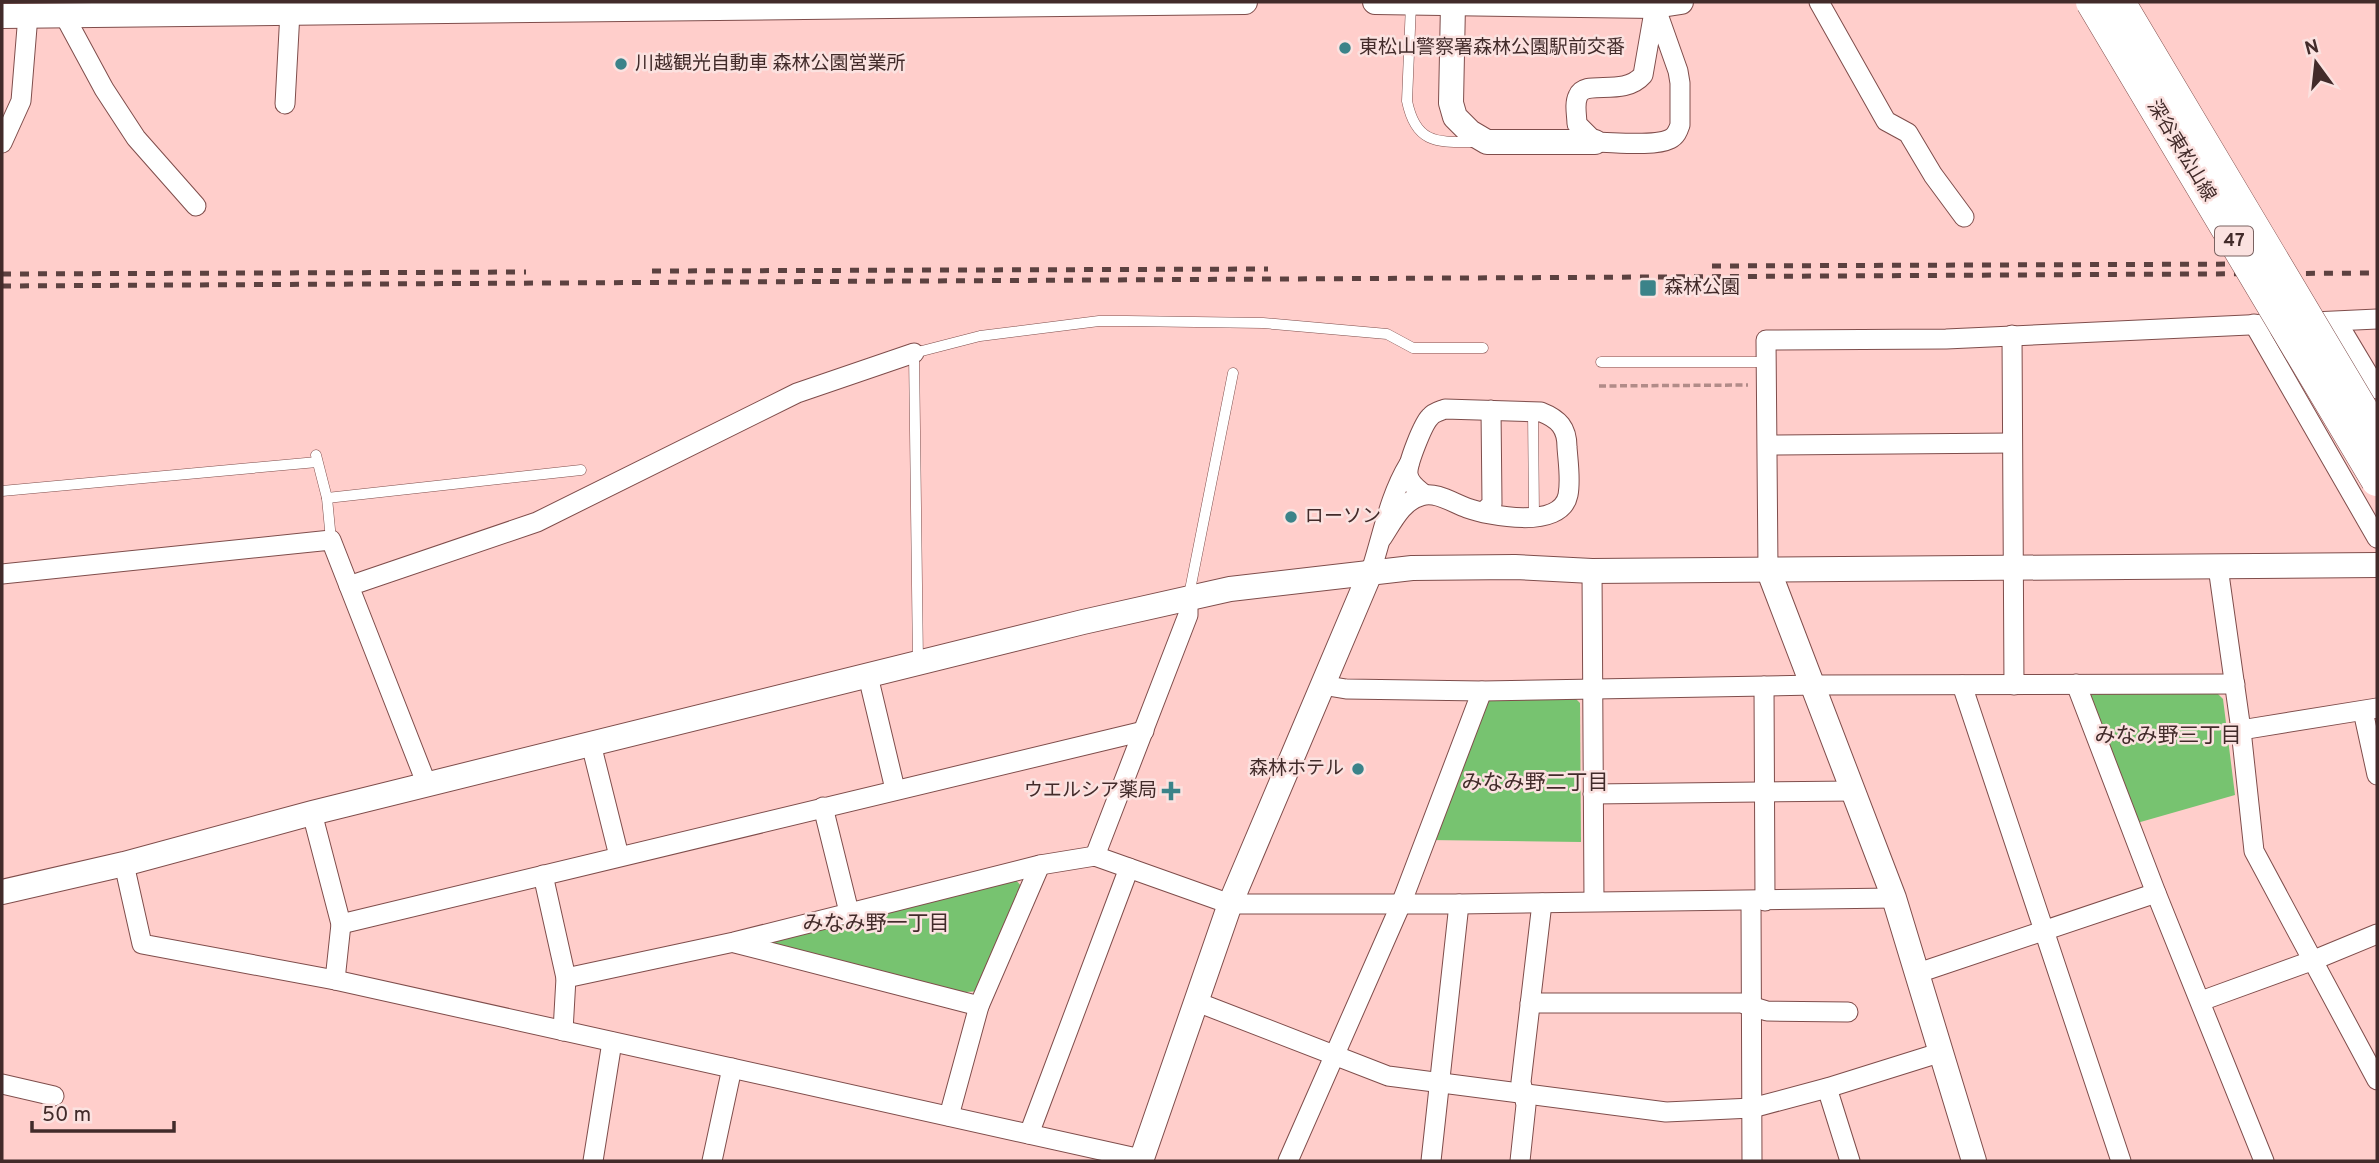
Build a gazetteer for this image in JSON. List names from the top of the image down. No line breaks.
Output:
{"streets":{"main road":["深谷東松山線","47"]},"districts":["みなみ野三丁目","みなみ野二丁目","みなみ野一丁目"],"places":{"other":["東松山警察署森林公園駅前交番","川越観光自動車 森林公園営業所","ローソン","森林ホテル"],"transit":["森林公園"],"health":["ウエルシア薬局"]},"scale_bar":"50 m","north":"top"}
